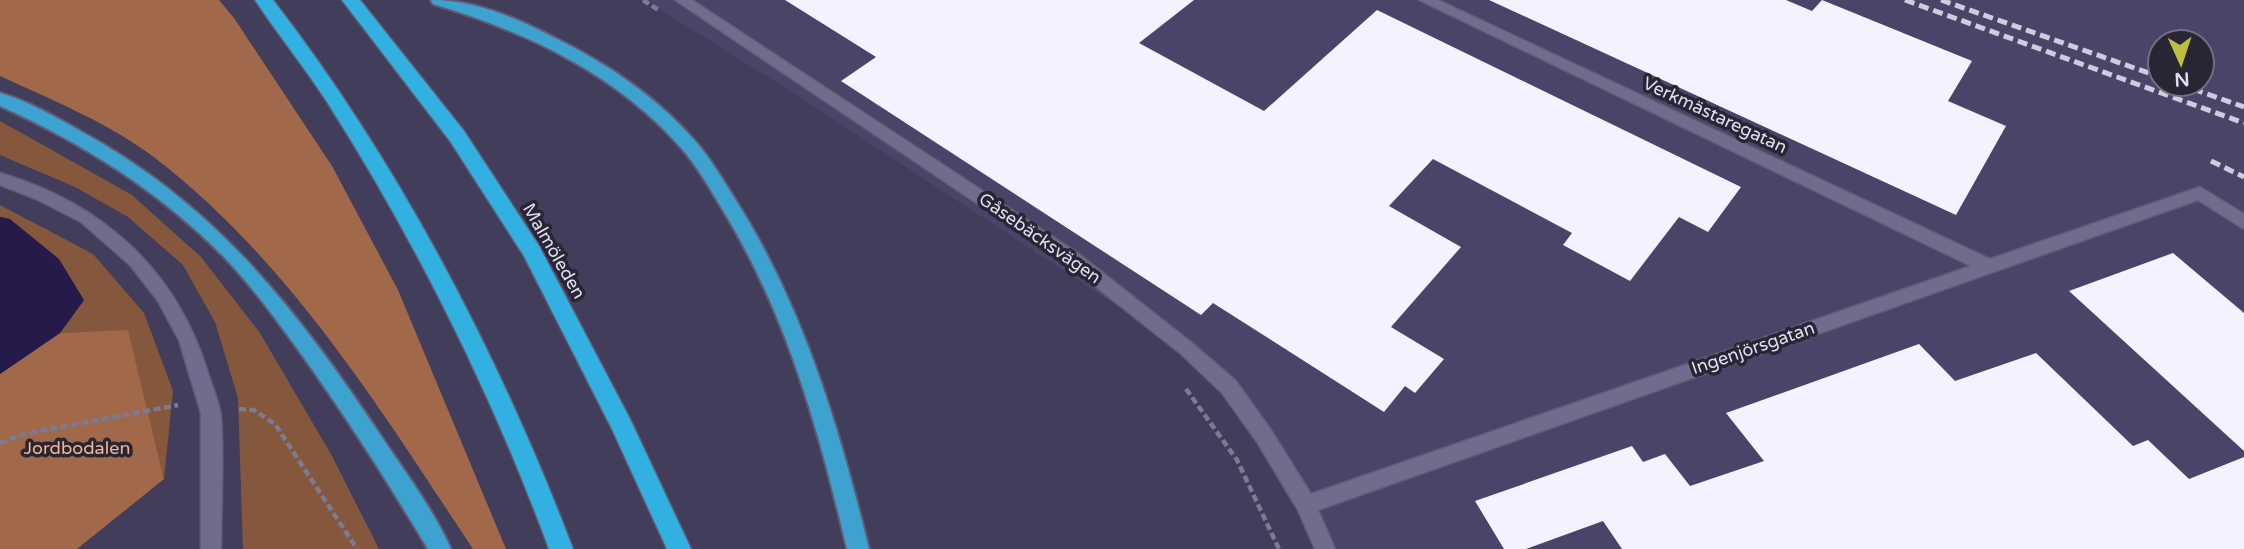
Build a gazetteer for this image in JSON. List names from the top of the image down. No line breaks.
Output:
{"streets":{"highway":["Malmöleden"],"street":["Verkmästaregatan","Gåsebäcksvägen","Ingenjörsgatan"]},"crossings":[["Verkmästaregatan","Ingenjörsgatan"],["Gåsebäcksvägen","Ingenjörsgatan"]],"parks":["Jordbodalen"],"north":"bottom"}
